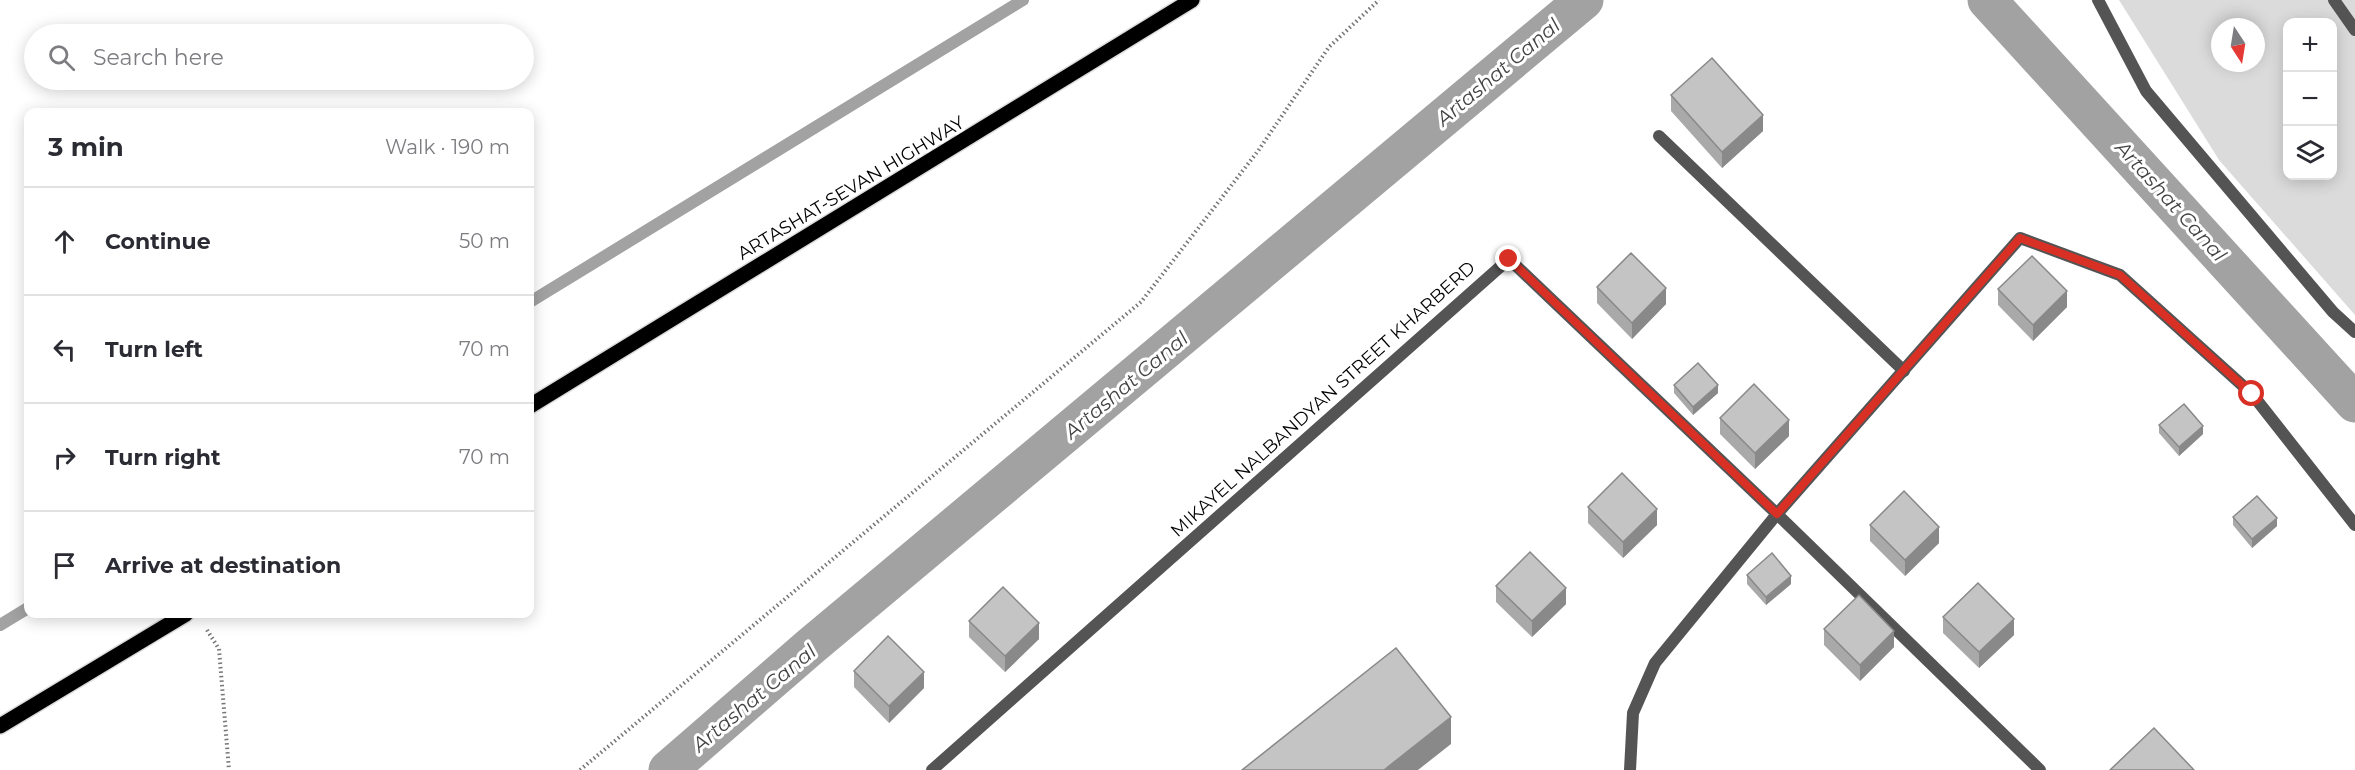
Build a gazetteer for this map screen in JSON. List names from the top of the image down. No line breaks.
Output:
{"streets":{"main road":["ARTASHAT-SEVAN HIGHWAY"],"street":["MIKAYEL NALBANDYAN STREET KHARBERD"]},"water":["Artashat Canal"],"north":"bottom","page":{"map_buttons":["+","−"],"search":"Search here","heading":["3 min","Walk · 190 m"],"list":[["Continue","50 m"],["Turn left","70 m"],["Turn right","70 m"],"Arrive at destination"]}}
